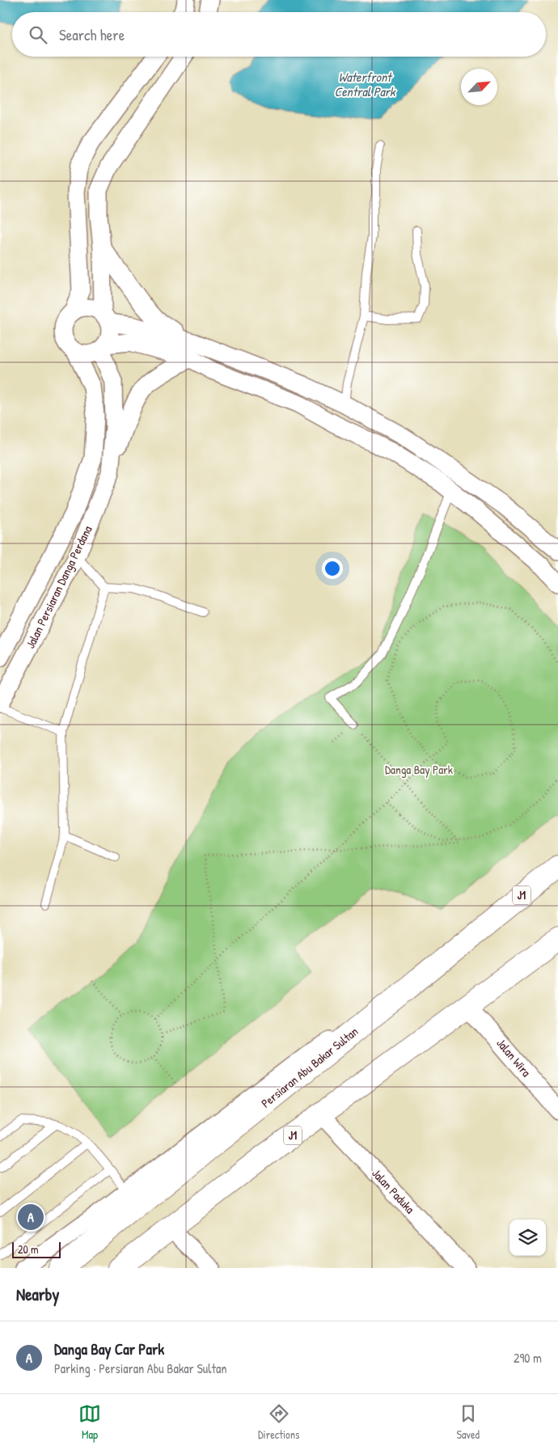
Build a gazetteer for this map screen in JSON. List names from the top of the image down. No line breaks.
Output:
{"streets":{"highway":["J1","Persiaran Abu Bakar Sultan"],"street":["Jalan Persiaran Danga Perdana","Jalan Wira","Jalan Paduka"]},"crossings":[["J1","Jalan Wira"],["J1","Jalan Paduka"]],"water":["Waterfront Central Park"],"parks":["Danga Bay Park"],"scale_bar":"20 m","north":"top right","page":{"search":"Search here","pins":"A","scale":"20 m","heading":"Nearby","list":[{"mark":"A","name":"Danga Bay Car Park","note":"Parking · Persiaran Abu Bakar Sultan","value":"290 m"}],"nav":["Map","Directions","Saved"]}}
